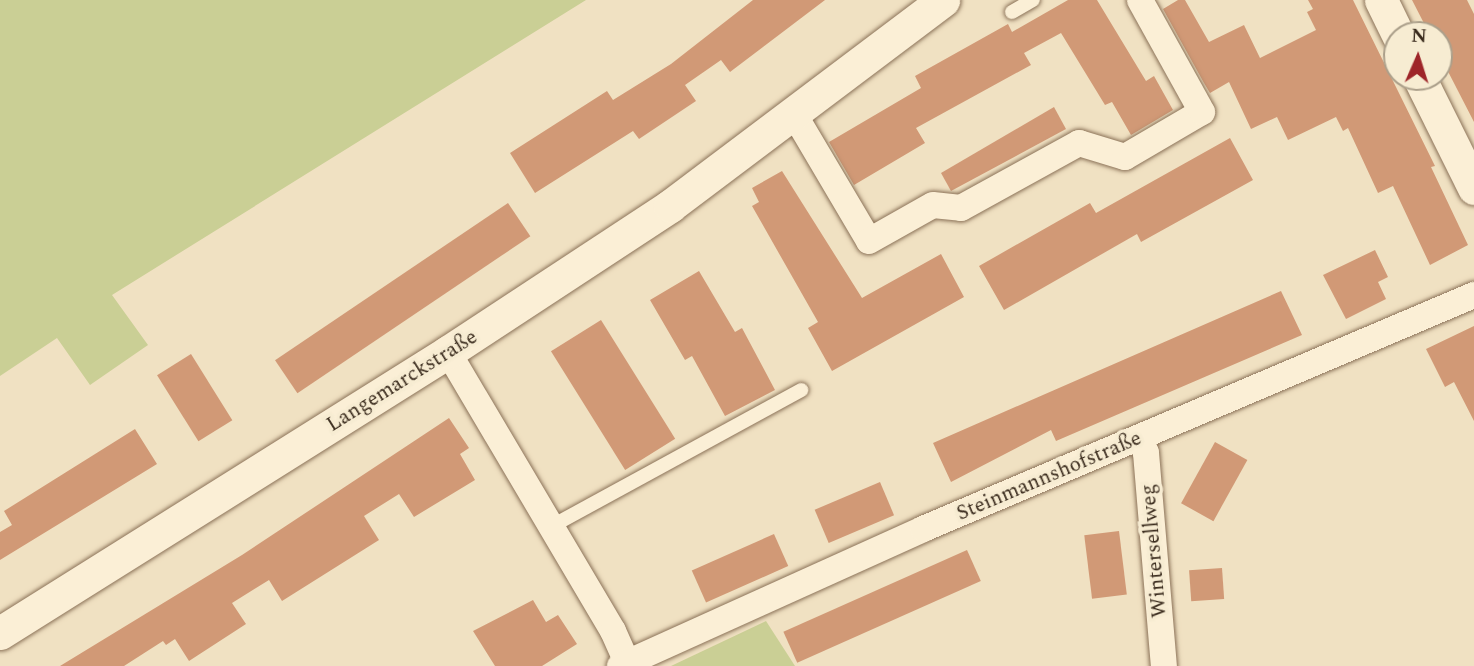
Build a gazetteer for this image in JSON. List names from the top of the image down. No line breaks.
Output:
{"streets":{"street":["Langemarckstraße","Steinmannshofstraße","Wintersellweg"]},"crossings":[["Langemarckstraße","Steinmannshofstraße"],["Steinmannshofstraße","Wintersellweg"]],"north":"top"}
